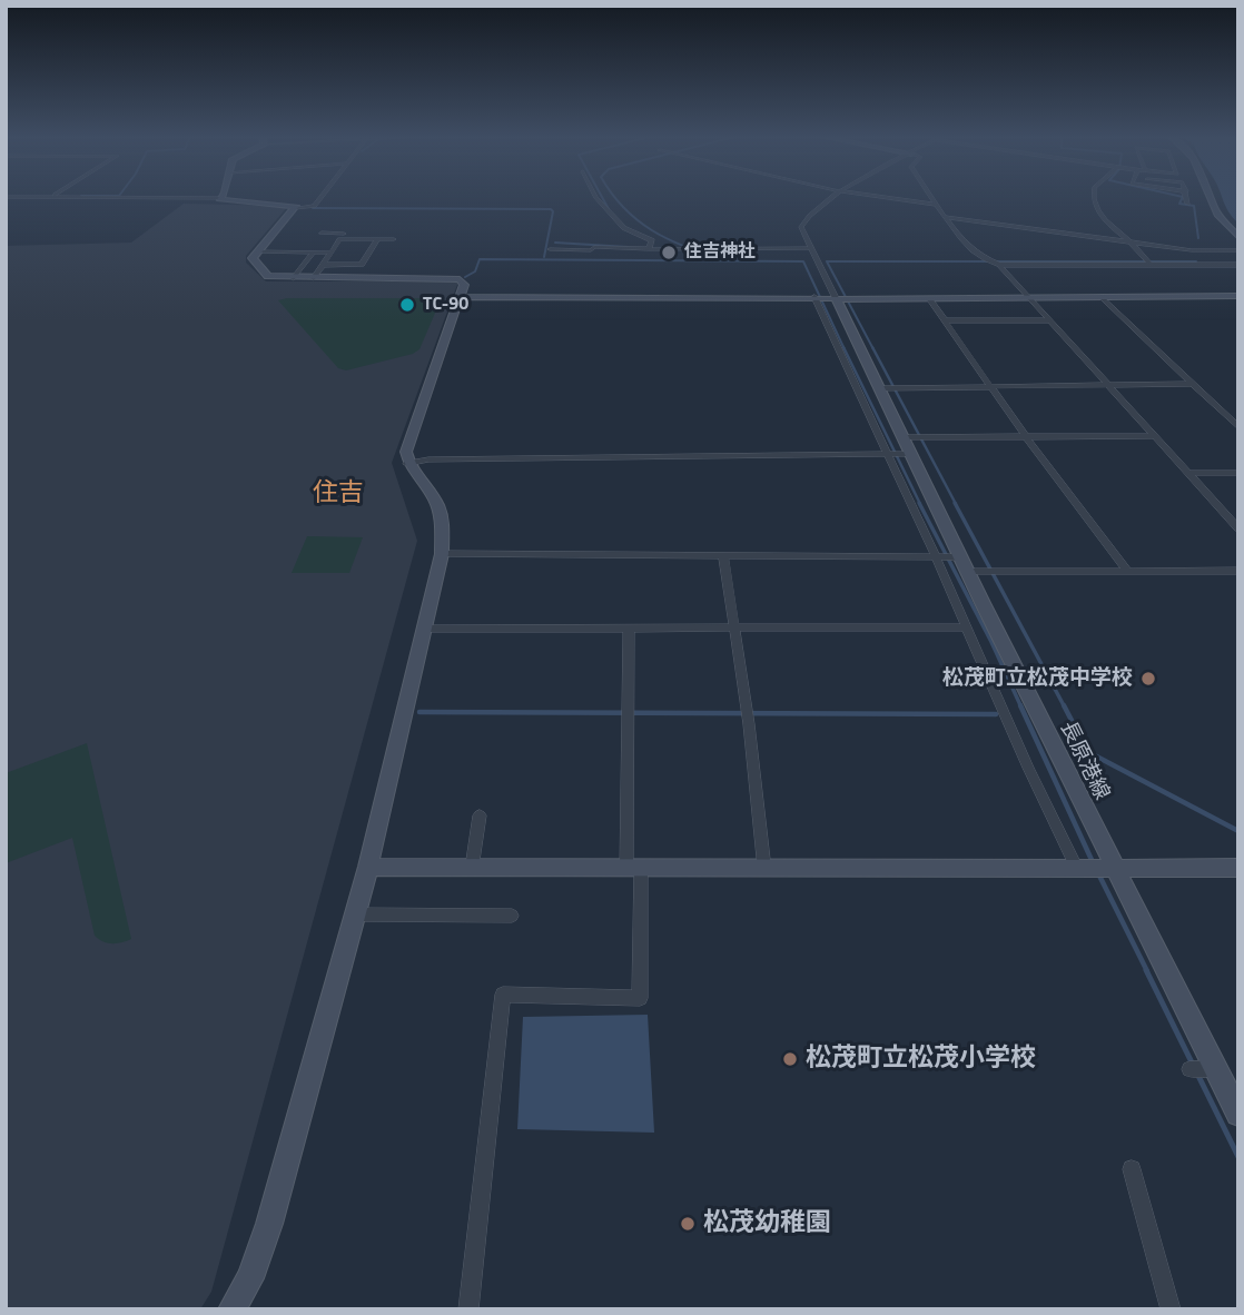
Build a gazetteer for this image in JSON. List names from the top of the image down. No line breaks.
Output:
{"streets":{"street":["長原港線"]},"districts":["住吉"],"places":["住吉神社","TC-90","松茂町立松茂中学校","松茂町立松茂小学校","松茂幼稚園"]}
